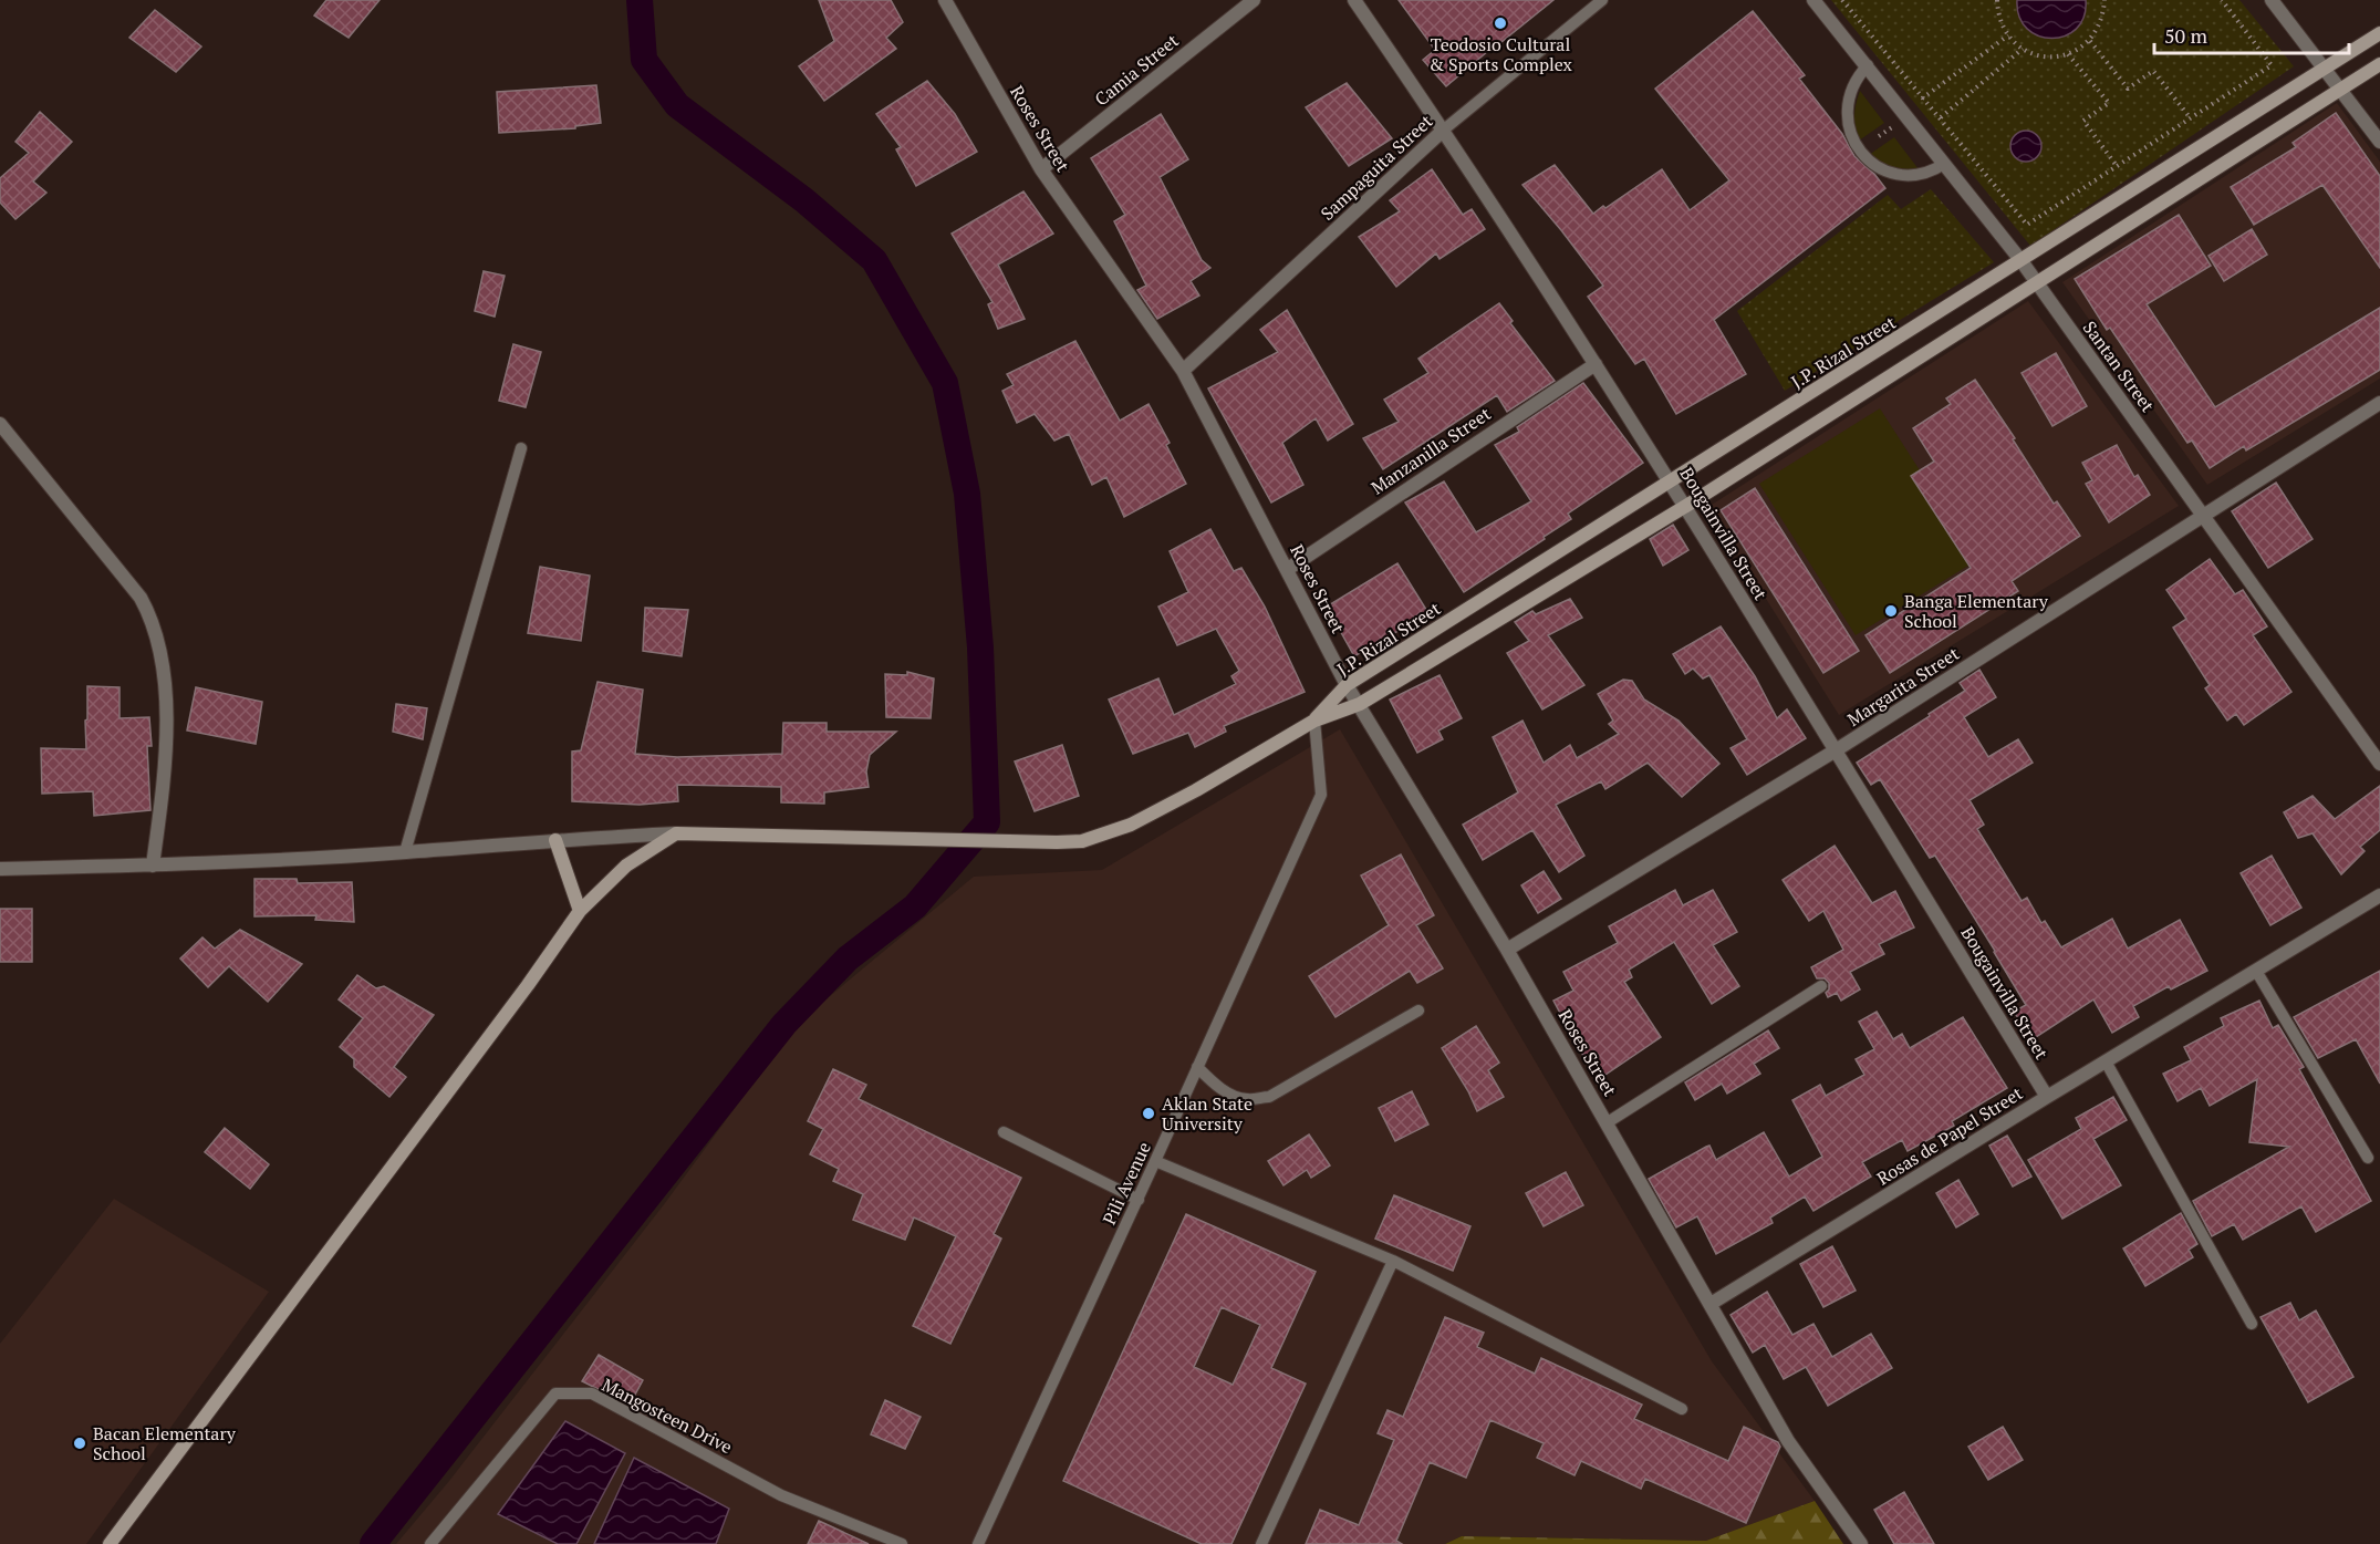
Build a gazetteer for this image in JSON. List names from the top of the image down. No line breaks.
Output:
{"streets":{"main road":["J.P. Rizal Street"],"street":["Camia Street","Roses Street","Sampaguita Street","Santan Street","Manzanilla Street","Bougainvilla Street","Margarita Street","Rosas de Papel Street"],"lane":["Pili Avenue","Mangosteen Drive"]},"crossings":[["Camia Street","Roses Street"],["Roses Street","Sampaguita Street"],["Roses Street","J.P. Rizal Street"],["Roses Street","Manzanilla Street"],["Roses Street","Margarita Street"],["Roses Street","Rosas de Papel Street"],["Sampaguita Street","Bougainvilla Street"],["J.P. Rizal Street","Santan Street"],["J.P. Rizal Street","Bougainvilla Street"],["J.P. Rizal Street","Pili Avenue"],["Santan Street","Margarita Street"],["Manzanilla Street","Bougainvilla Street"],["Bougainvilla Street","Margarita Street"],["Bougainvilla Street","Rosas de Papel Street"]],"places":["Teodosio Cultural & Sports Complex","Banga Elementary School","Aklan State University","Bacan Elementary School"],"scale_bar":"50 m"}
